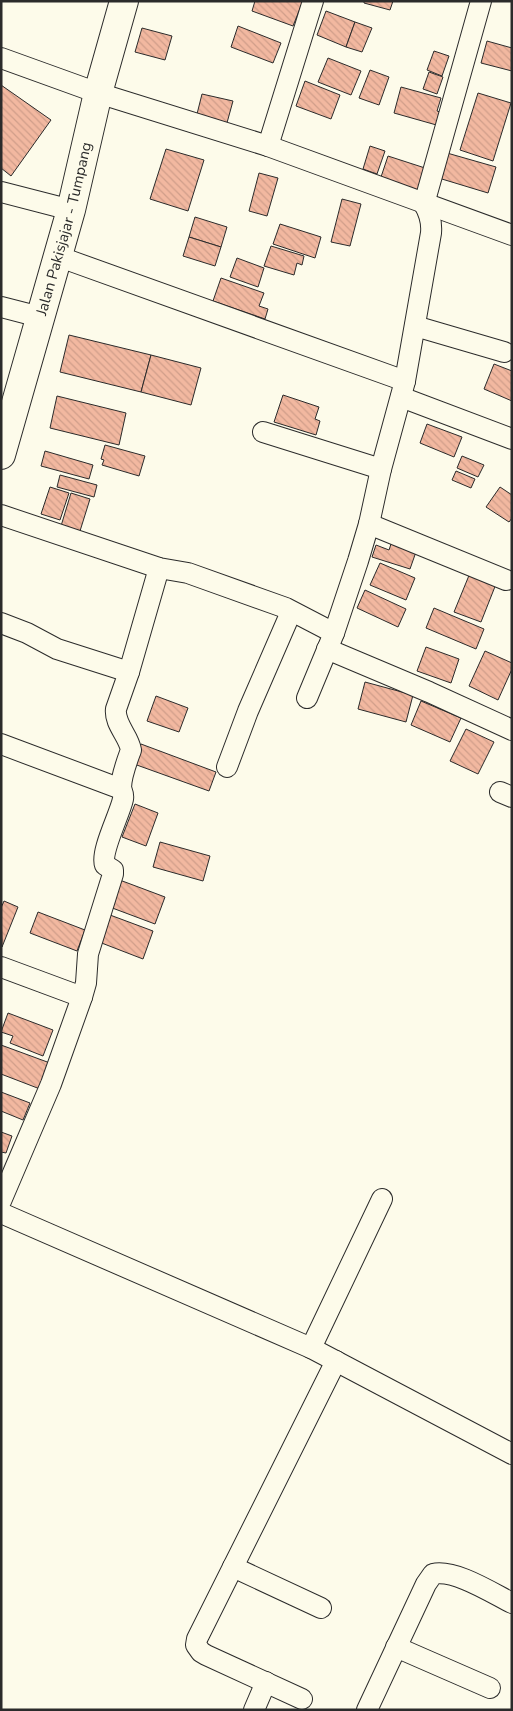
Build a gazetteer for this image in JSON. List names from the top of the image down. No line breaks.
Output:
{"streets":{"main road":["Jalan Pakisjajar - Tumpang"]}}
